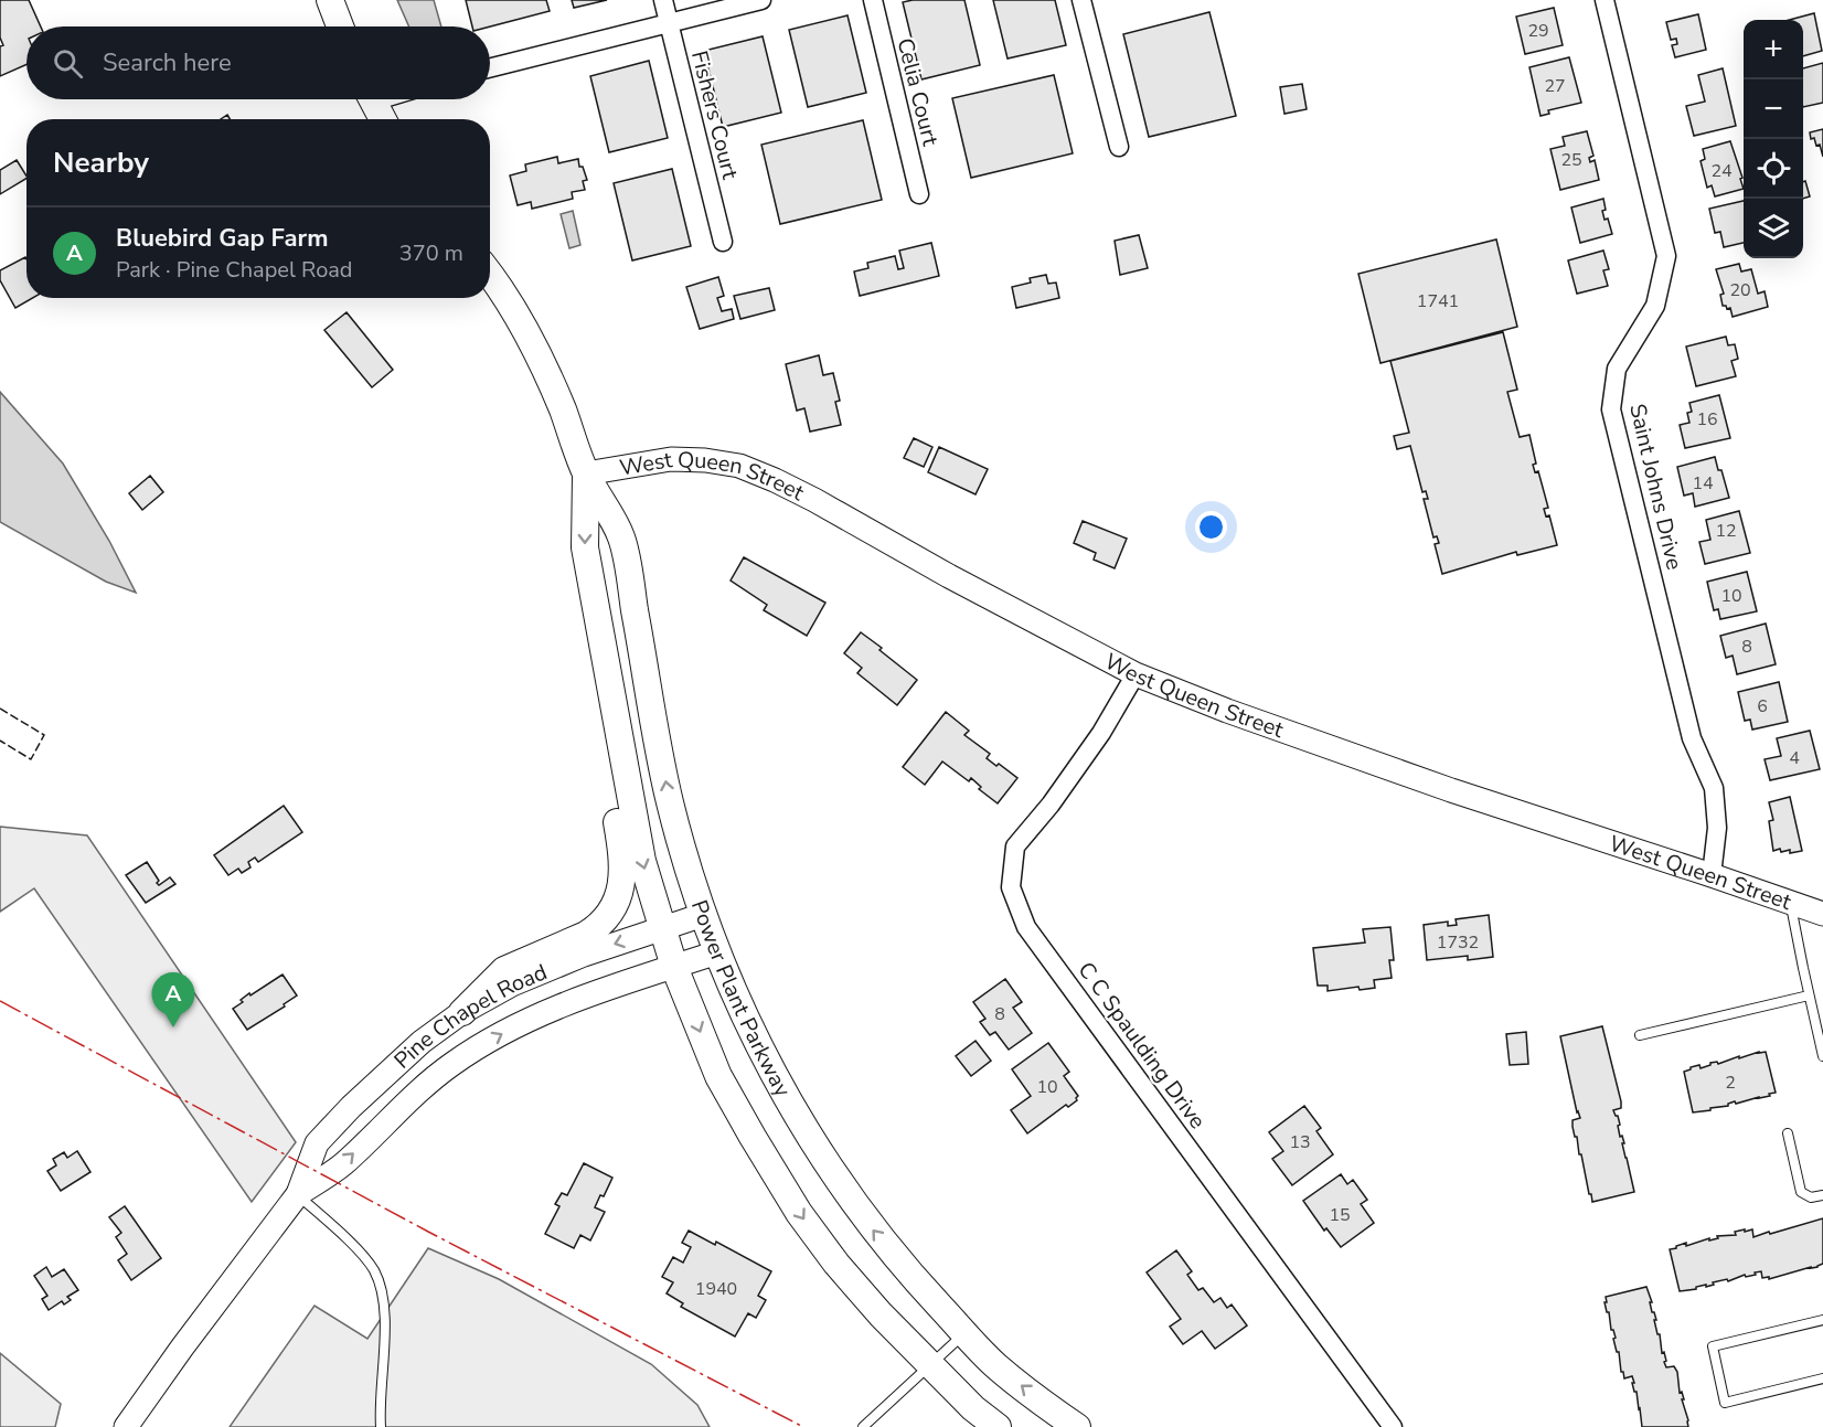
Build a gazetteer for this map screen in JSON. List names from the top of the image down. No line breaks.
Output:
{"streets":{"main road":["Power Plant Parkway"],"street":["Celia Court","Fishers Court","West Queen Street","Saint Johns Drive","Pine Chapel Road","C C Spaulding Drive"]},"crossings":[["West Queen Street","Saint Johns Drive"],["West Queen Street","Power Plant Parkway"],["West Queen Street","C C Spaulding Drive"],["Power Plant Parkway","Pine Chapel Road"]],"house_numbers":["29","27","25","24","20","1741","16","14","12","10","8","6","4","1732","8","2","10","13","15","1940"],"page":{"map_buttons":["+","−"],"search":"Search here","heading":"Nearby","list":[{"mark":"A","name":"Bluebird Gap Farm","note":"Park · Pine Chapel Road","value":"370 m"}],"pins":"A"}}
